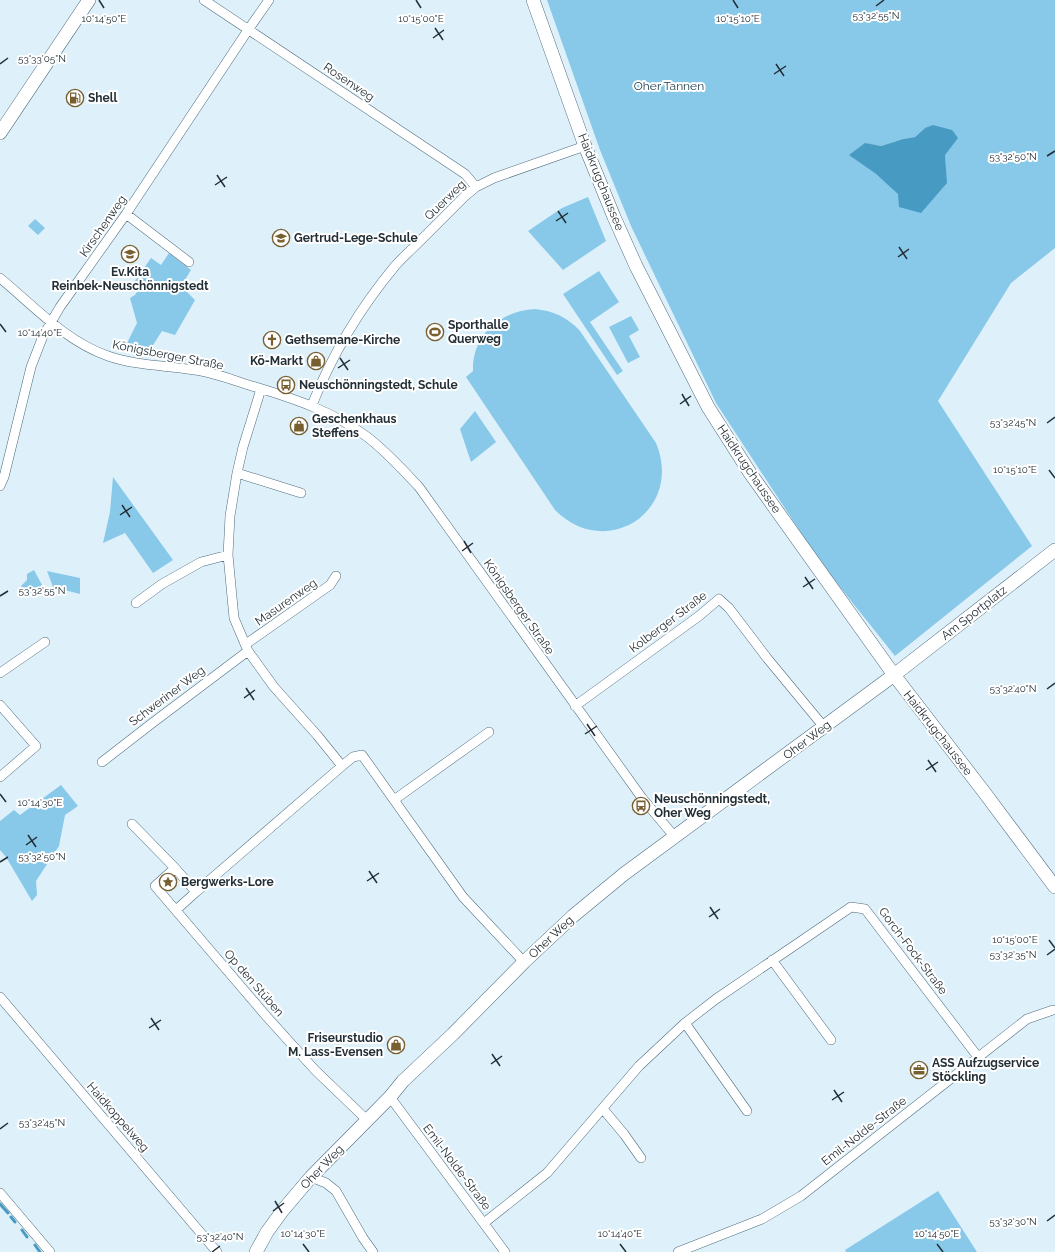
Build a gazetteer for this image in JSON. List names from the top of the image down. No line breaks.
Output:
{"streets":{"main road":["Haidkrugchaussee","Am Sportplatz","Oher Weg"],"street":["Rosenweg","Querweg","Kirschenweg","Königsberger Straße","Masurenweg","Kolberger Straße","Schweriner Weg","Gorch-Fock-Straße","Op den Stüben","Haidkoppelweg","Emil-Nolde-Straße"]},"crossings":[["Rosenweg","Querweg"],["Rosenweg","Kirschenweg"],["Haidkrugchaussee","Querweg"],["Haidkrugchaussee","Am Sportplatz"],["Haidkrugchaussee","Oher Weg"],["Querweg","Königsberger Straße"],["Kirschenweg","Königsberger Straße"],["Königsberger Straße","Kolberger Straße"],["Königsberger Straße","Oher Weg"],["Masurenweg","Schweriner Weg"],["Am Sportplatz","Oher Weg"],["Kolberger Straße","Oher Weg"],["Oher Weg","Op den Stüben"],["Oher Weg","Emil-Nolde-Straße"],["Gorch-Fock-Straße","Emil-Nolde-Straße"]],"parks":["Oher Tannen"],"places":{"fuel station":["Shell"],"school or university":["Gertrud-Lege-Schule","Ev.Kita Reinbek-Neuschönnigstedt"],"sports":["Sporthalle Querweg"],"church":["Gethsemane-Kirche"],"shop":["Kö-Markt","Geschenkhaus Steffens","Friseurstudio M. Lass-Evensen"],"bus stop":["Neuschönningstedt, Schule","Neuschönningstedt, Oher Weg"],"place":["Bergwerks-Lore"],"office":["ASS Aufzugservice Stöckling"]},"coordinates":["53°32'55\"N","10°14'50\"E","10°15'00\"E","10°15'10\"E","53°33'05\"N","53°32'50\"N","10°14'40\"E","53°32'45\"N","53°32'40\"N","10°14'30\"E","53°32'35\"N","53°32'30\"N"]}
